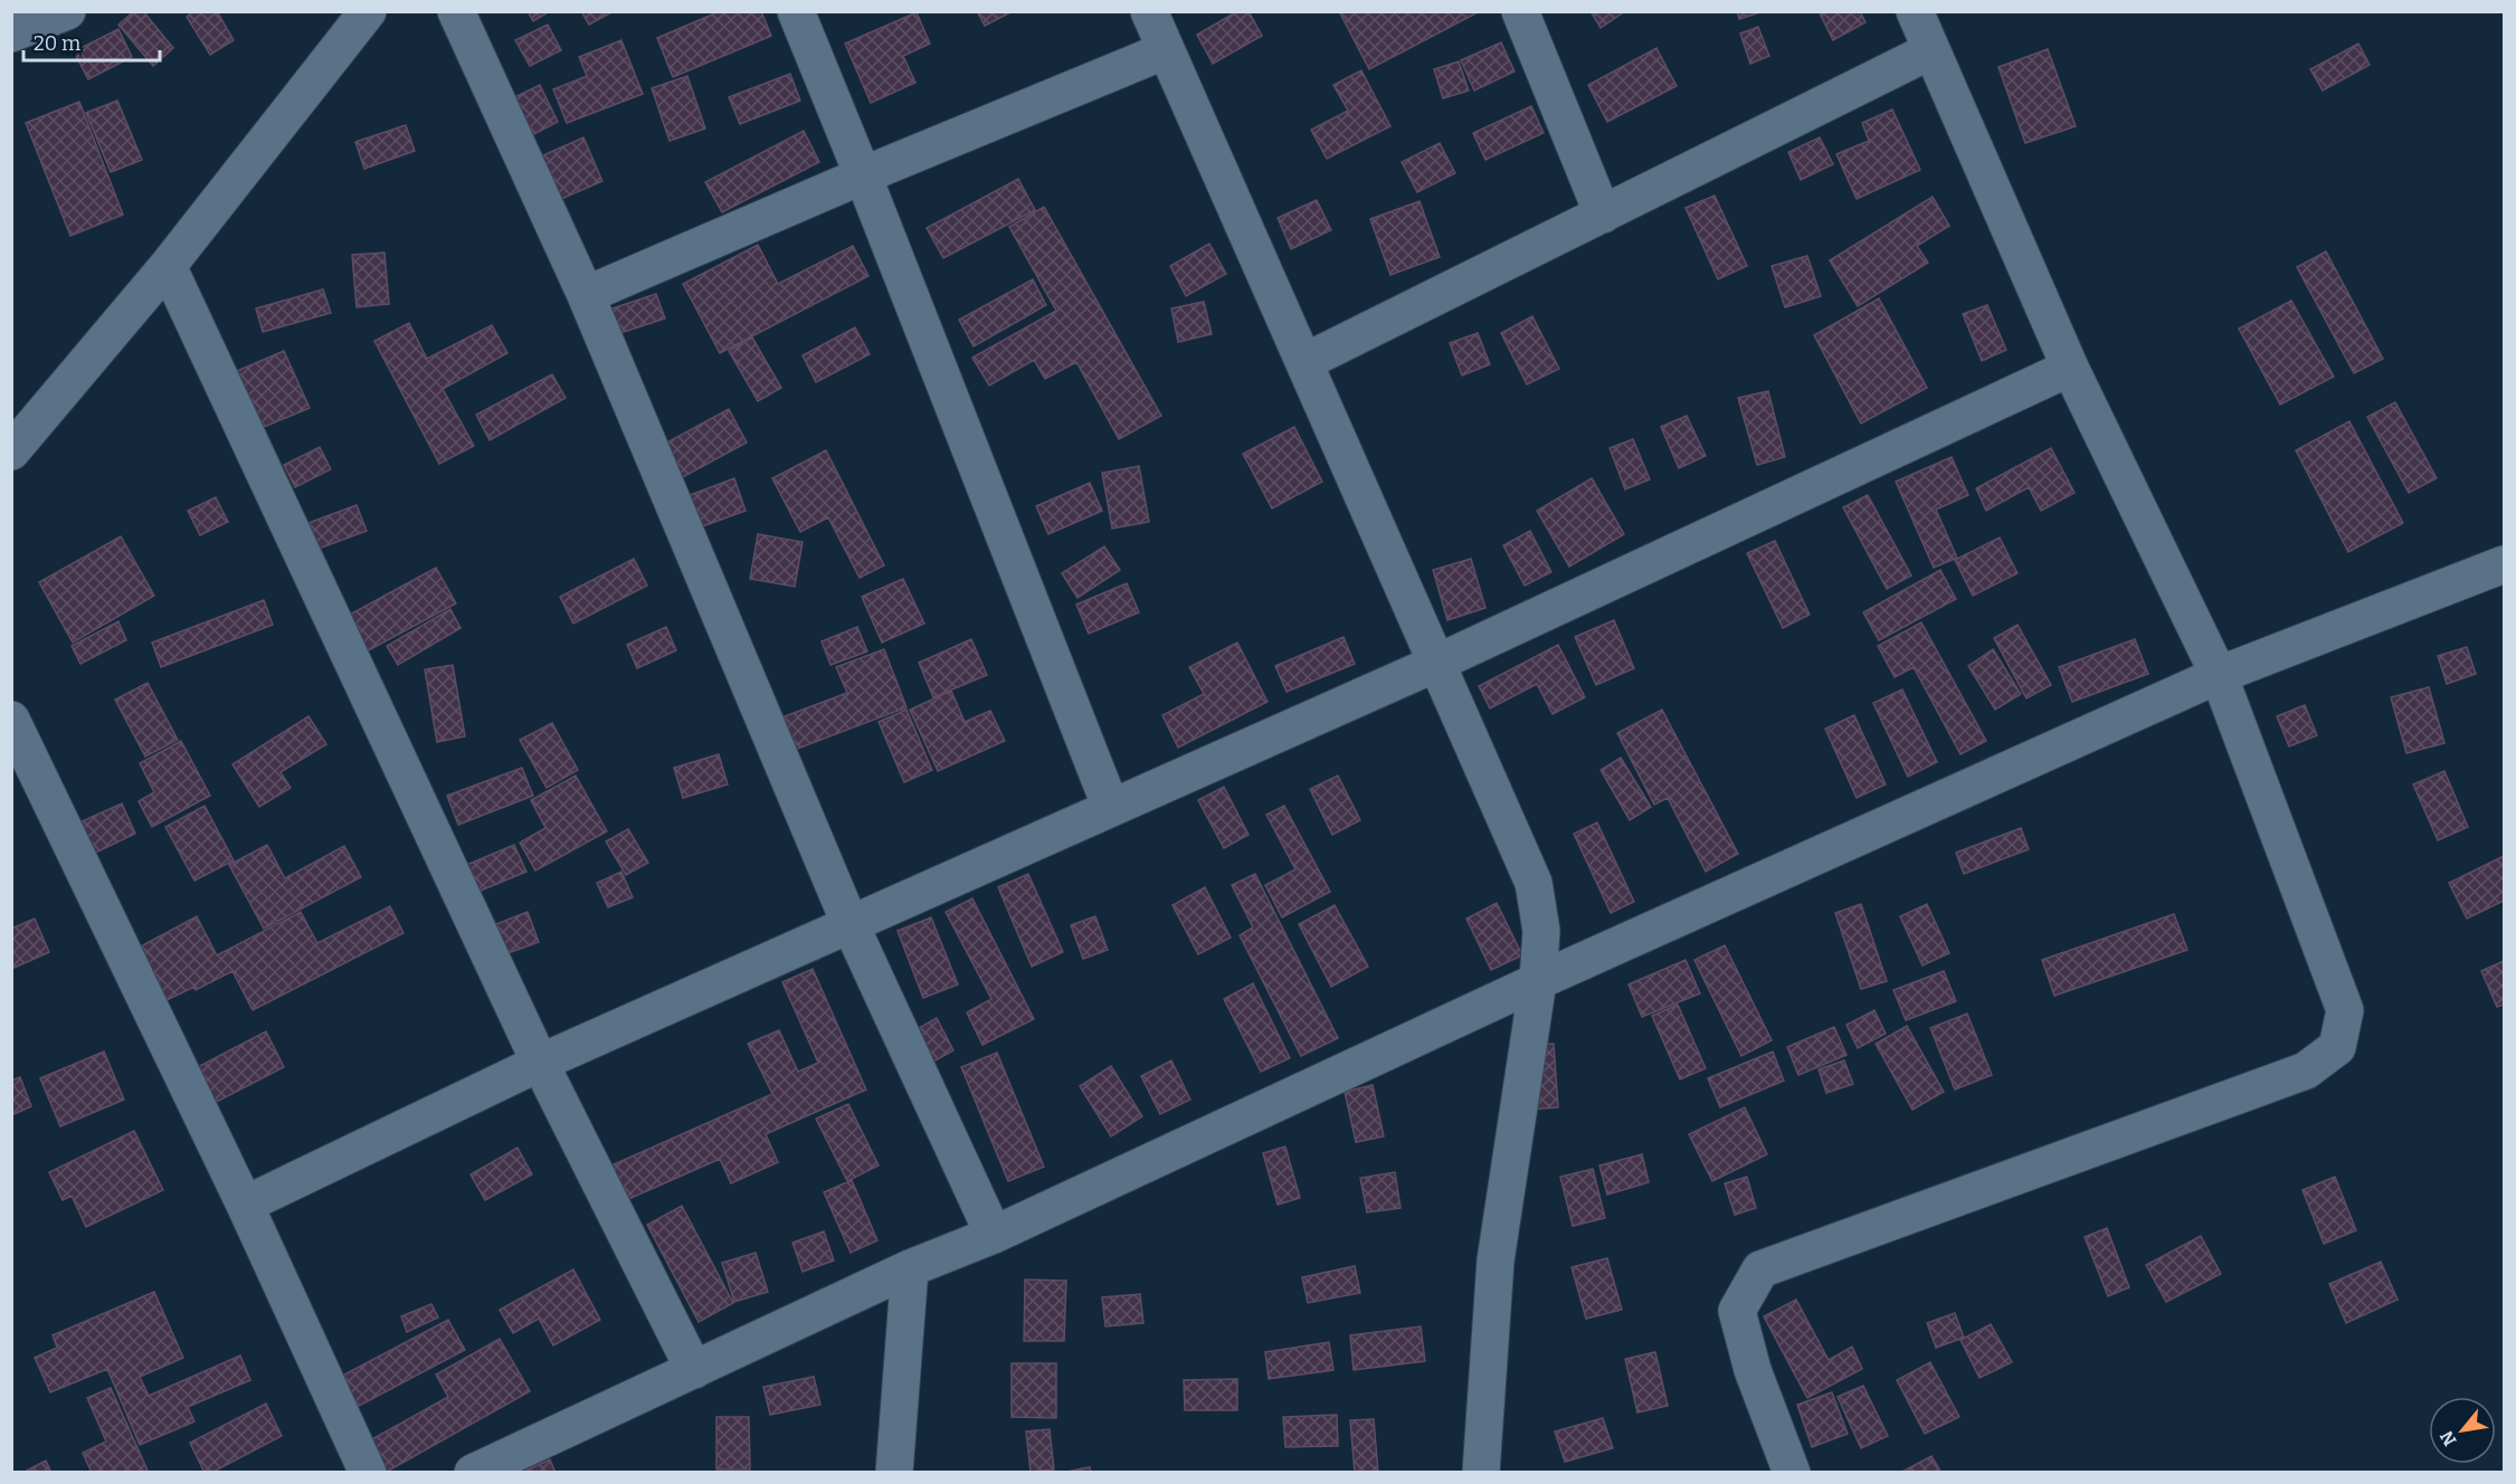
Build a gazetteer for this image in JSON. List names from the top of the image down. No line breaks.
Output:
{"scale_bar":"20 m","north":"bottom left"}
